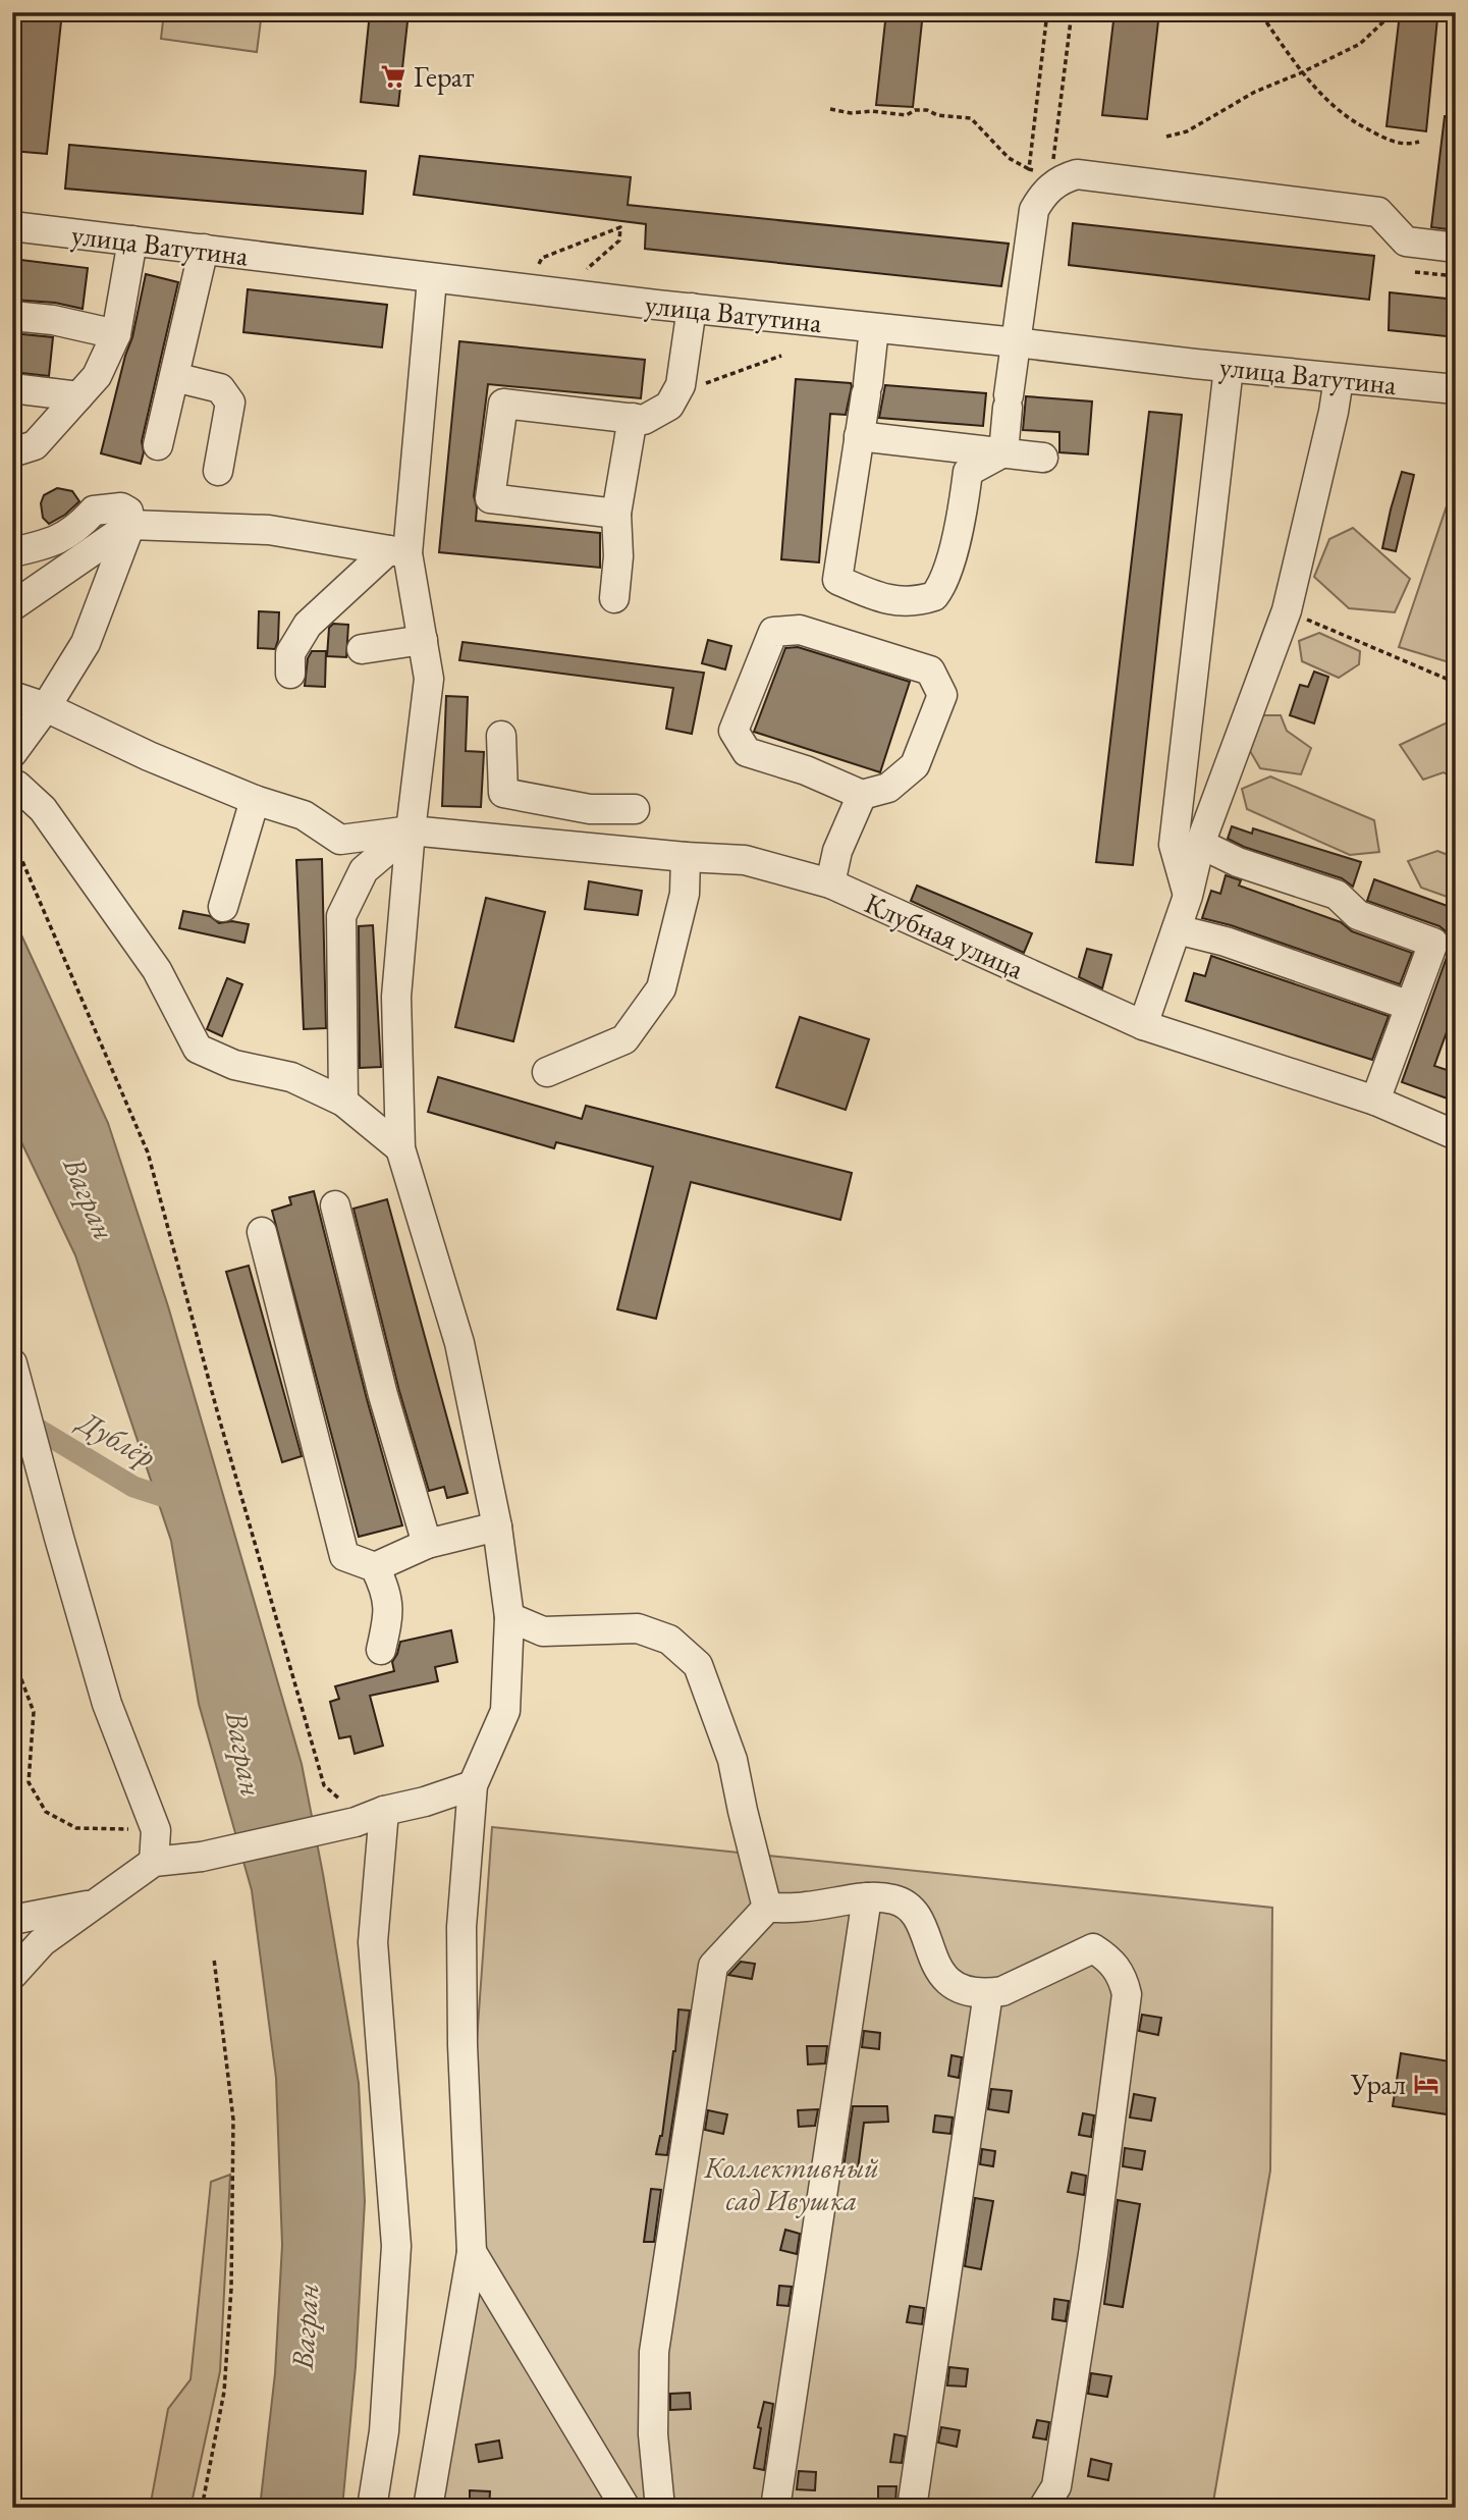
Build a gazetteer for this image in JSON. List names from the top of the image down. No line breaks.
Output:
{"streets":{"street":["улица Ватутина","Клубная улица"]},"water":["Вагран","Дублёр"],"parks":["Коллективный сад Ивушка"],"places":{"supermarket":["Герат"],"hotel":["Урал"]}}
